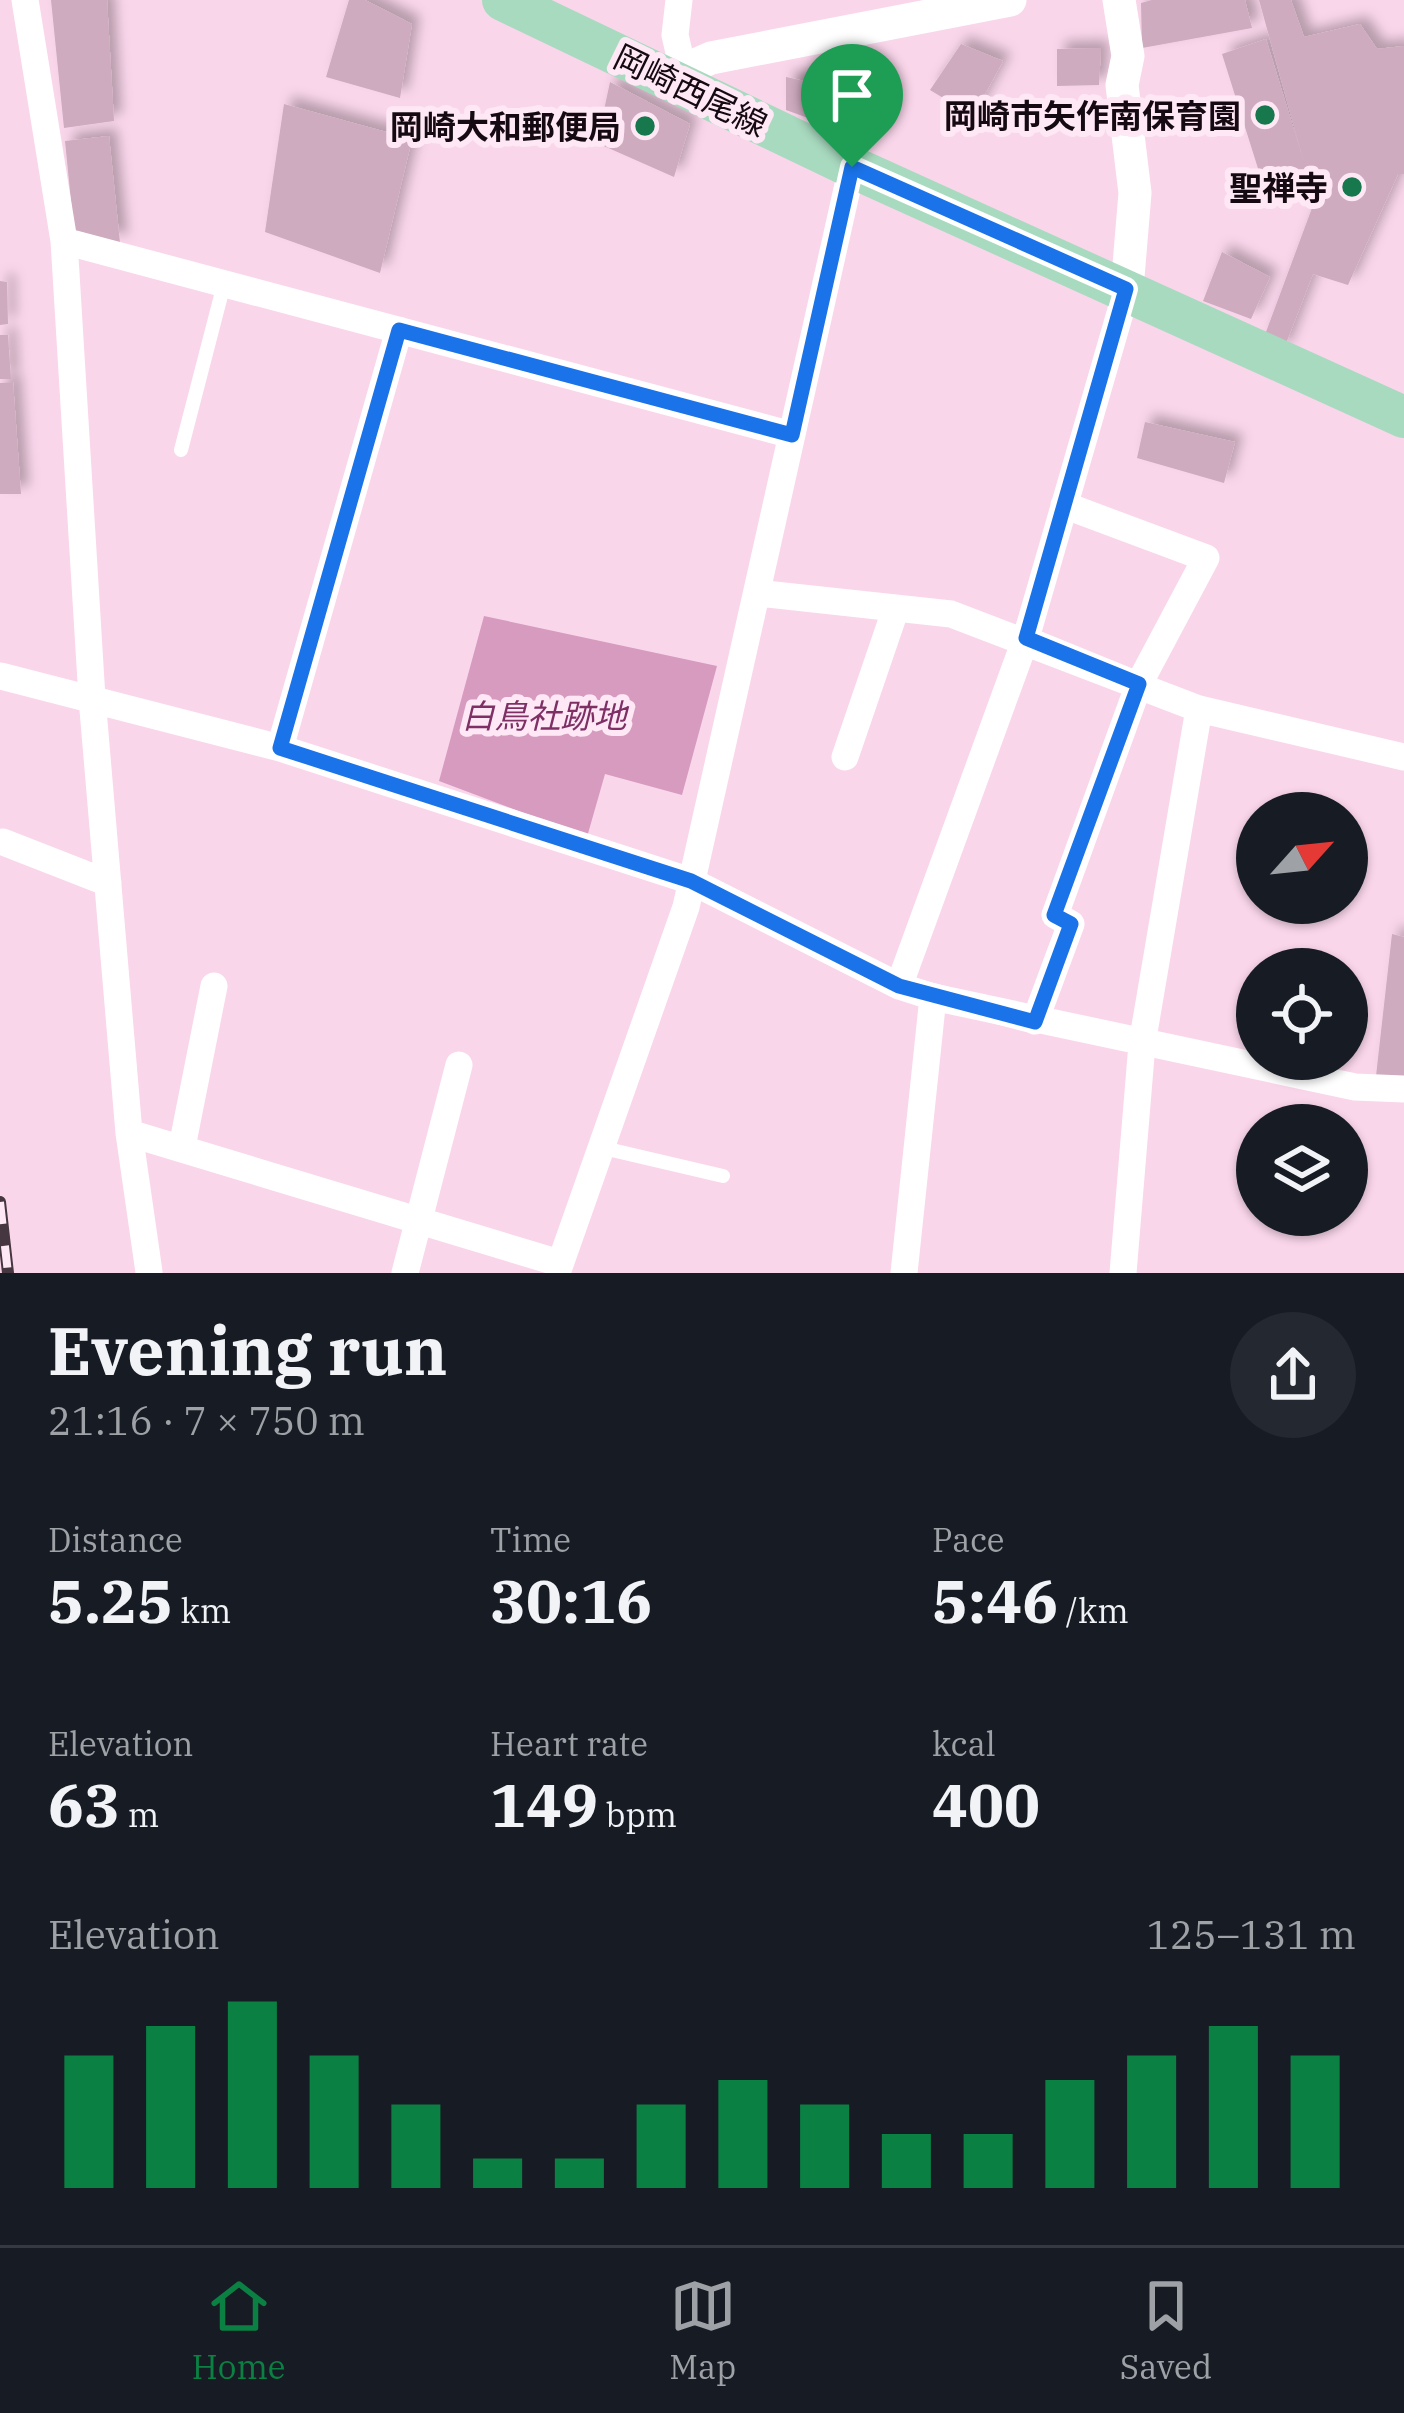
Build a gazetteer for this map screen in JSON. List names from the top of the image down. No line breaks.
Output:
{"streets":{"main road":["岡崎西尾線"]},"parks":["白鳥社跡地"],"places":["岡崎市矢作南保育園","岡崎大和郵便局","聖禅寺"],"north":"top right","page":{"heading":["Evening run","21:16 · 7 × 750 m"],"stats":[["Distance","5.25 km"],["Time","30:16"],["Pace","5:46 /km"],["Elevation","63 m"],["Heart rate","149 bpm"],["kcal","400"]],"chart":["Elevation","125–131 m"],"tabs":["Home","Map","Saved"]}}
